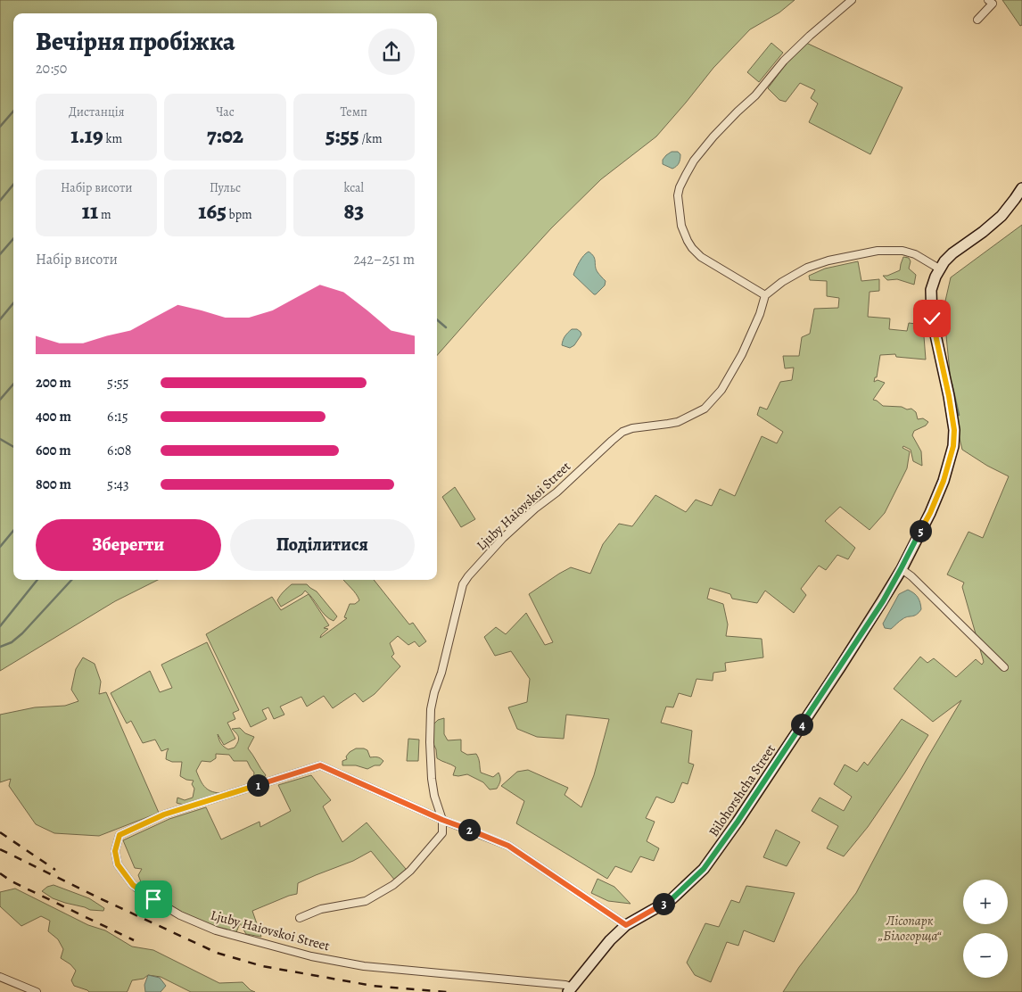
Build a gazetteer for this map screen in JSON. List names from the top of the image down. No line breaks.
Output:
{"streets":{"street":["Ljuby Haiovskoi Street","Bilohorshcha Street"]},"crossings":[["Ljuby Haiovskoi Street","Bilohorshcha Street"]],"parks":["Лісопарк „Білогорща“"],"page":{"heading":["Вечірня пробіжка","20:50"],"stats":[["Дистанція","1.19 km"],["Час","7:02"],["Темп","5:55 /km"],["Набір висоти","11 m"],["Пульс","165 bpm"],["kcal","83"]],"chart":["Набір висоти","242–251 m"],"list":[{"name":"200 m","note":"5:55"},{"name":"400 m","note":"6:15"},{"name":"600 m","note":"6:08"},{"name":"800 m","note":"5:43"}],"buttons":["Зберегти","Поділитися"],"pins":["5","4","1","2","3"],"map_buttons":["+","−"]}}
